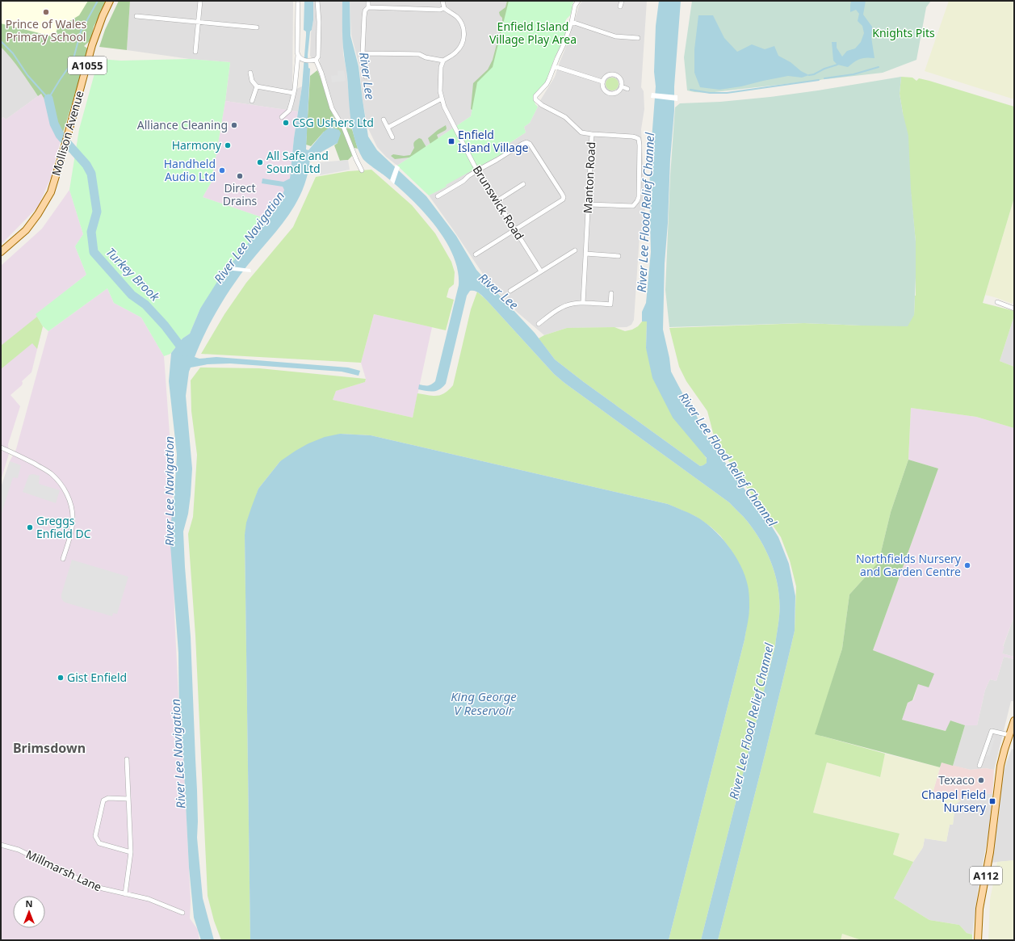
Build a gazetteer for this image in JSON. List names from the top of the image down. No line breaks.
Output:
{"streets":{"main road":["A1055","Mollison Avenue","A112"],"street":["Manton Road","Brunswick Road","Millmarsh Lane"]},"districts":["Brimsdown"],"water":["River Lee","River Lee Flood Relief Channel","River Lee Navigation","Turkey Brook","King George V Reservoir"],"parks":["Enfield Island Village Play Area","Knights Pits"],"places":{"other":["Prince of Wales Primary School","CSG Ushers Ltd","Alliance Cleaning","Harmony","All Safe and Sound Ltd","Handheld Audio Ltd","Direct Drains","Greggs Enfield DC","Northfields Nursery and Garden Centre","Gist Enfield","Texaco"],"transit":["Enfield Island Village","Chapel Field Nursery"]},"north":"top"}
